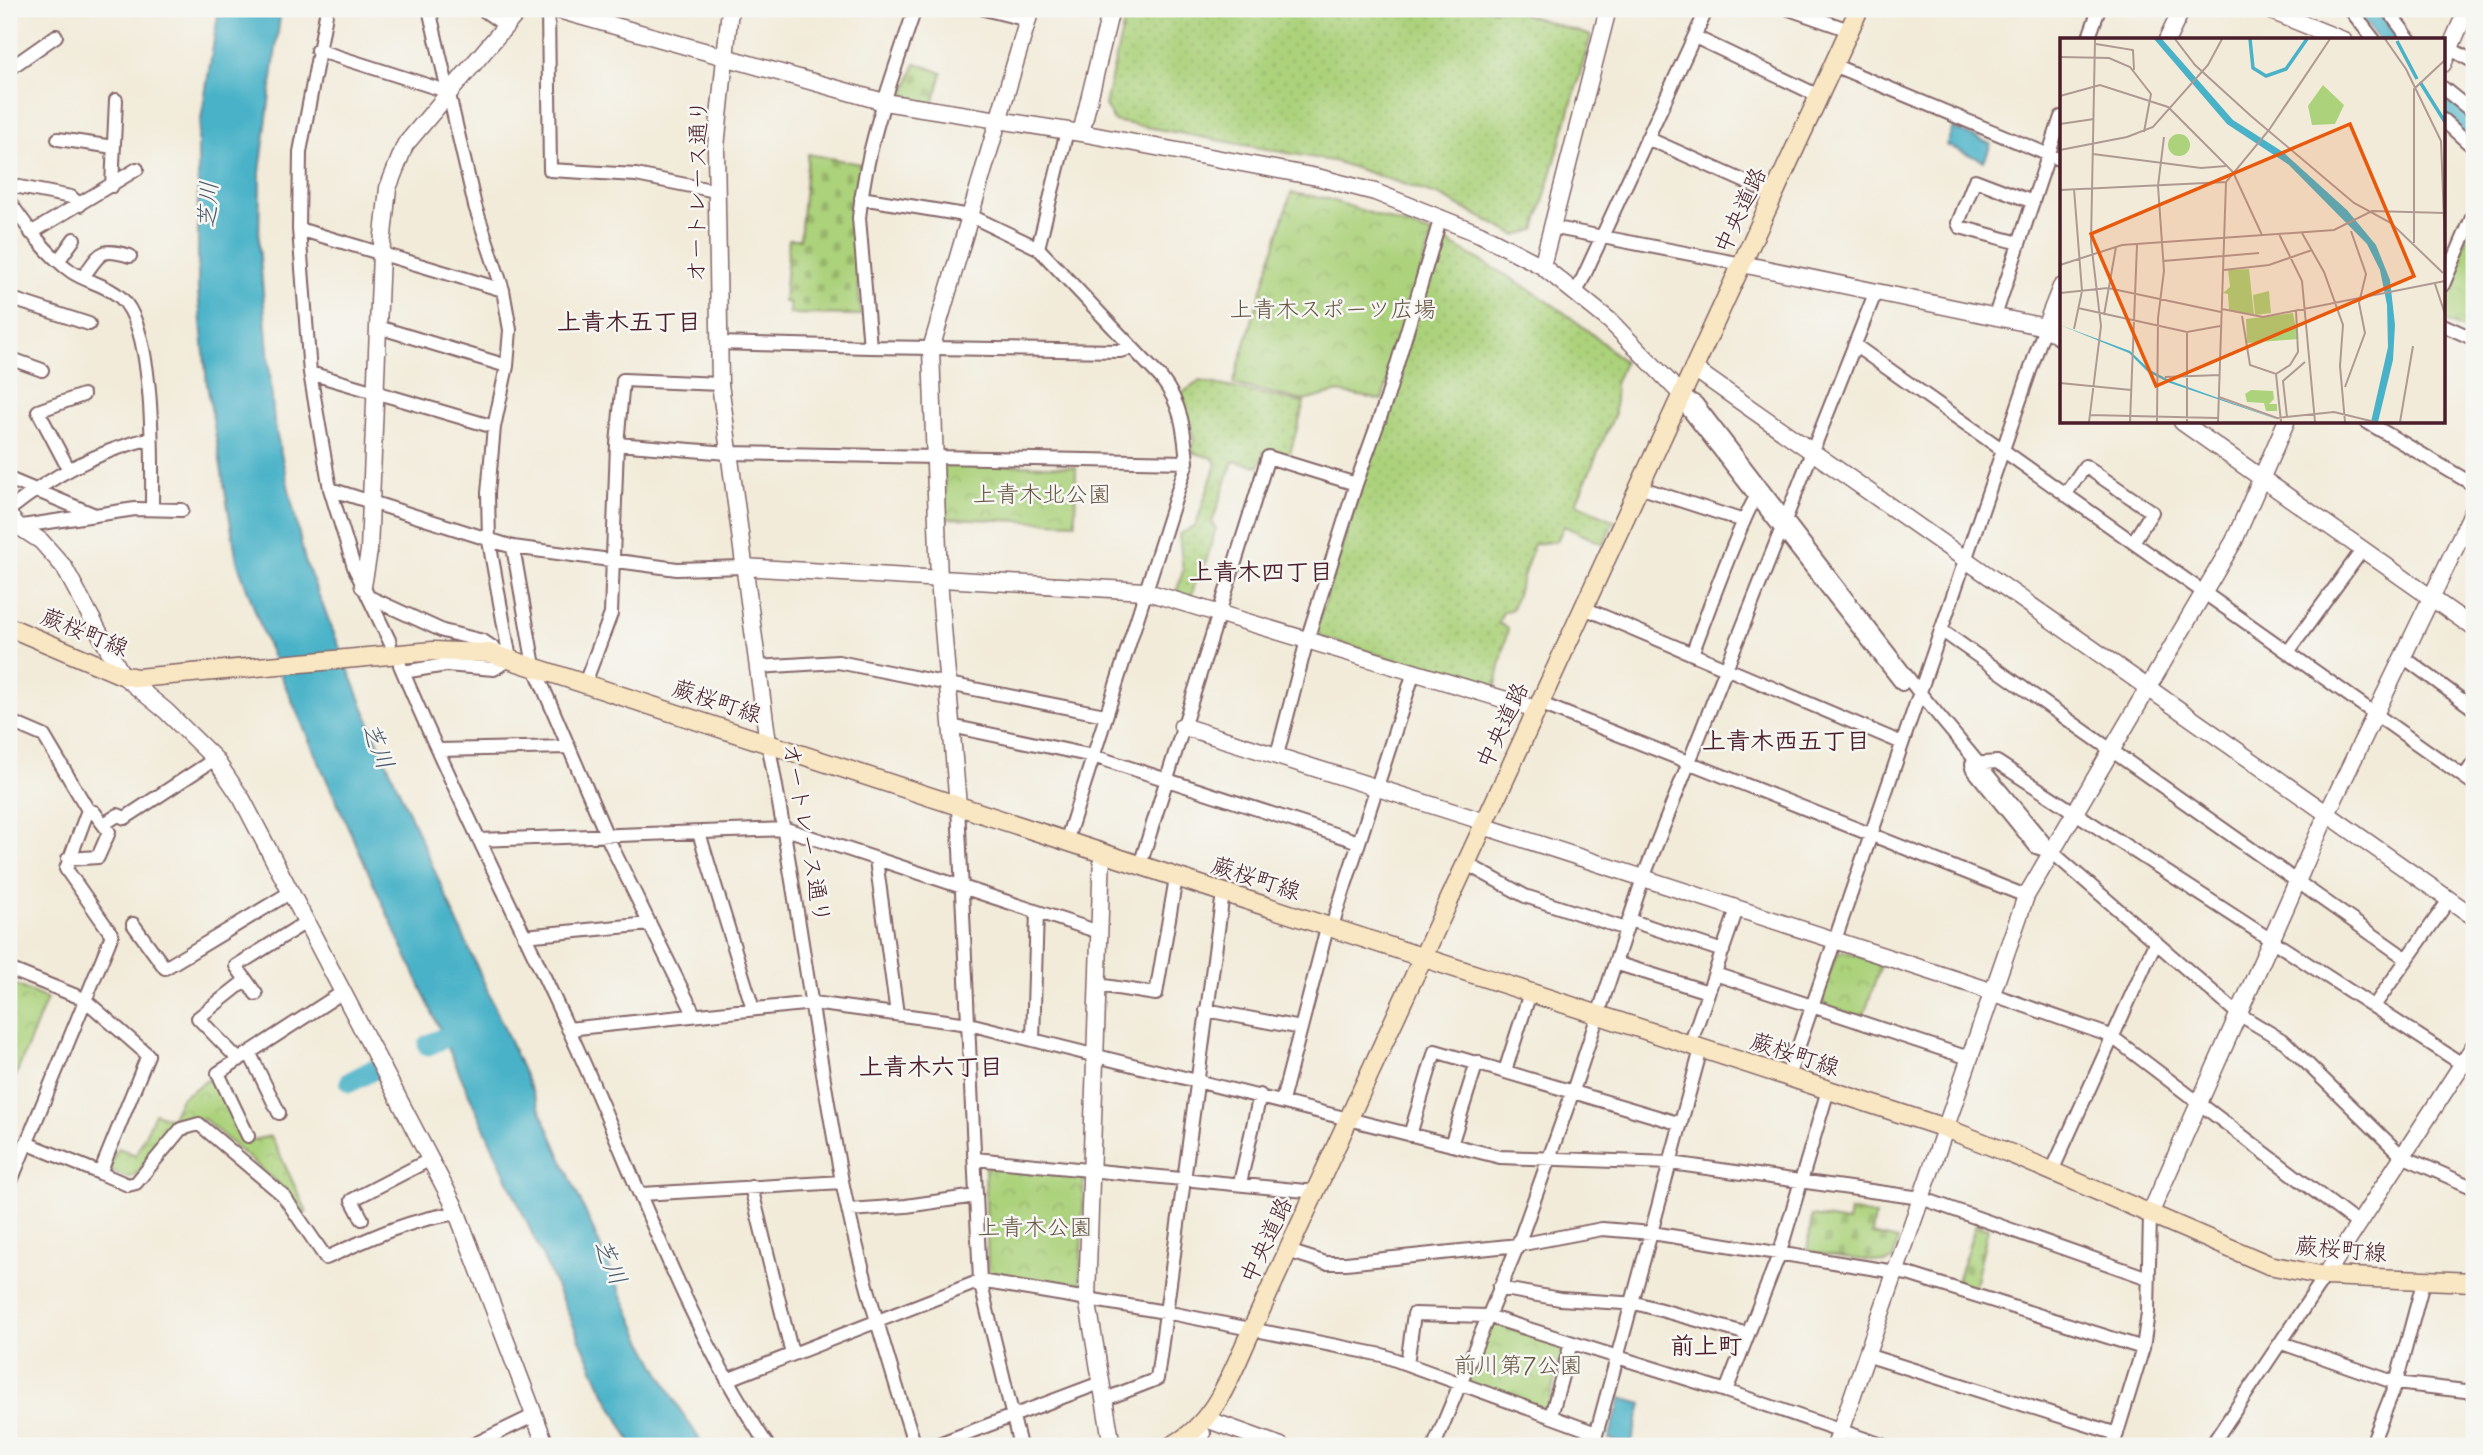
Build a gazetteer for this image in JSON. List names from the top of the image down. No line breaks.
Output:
{"streets":{"main road":["中央道路","蕨桜町線"],"street":["オートレース通り"]},"crossings":[["オートレース通り","蕨桜町線"],["中央道路","蕨桜町線"]],"districts":["上青木五丁目","上青木四丁目","上青木西五丁目","上青木六丁目","前上町"],"water":["芝川"],"parks":["上青木スポーツ広場","上青木北公園","上青木公園","前川第7公園"]}
